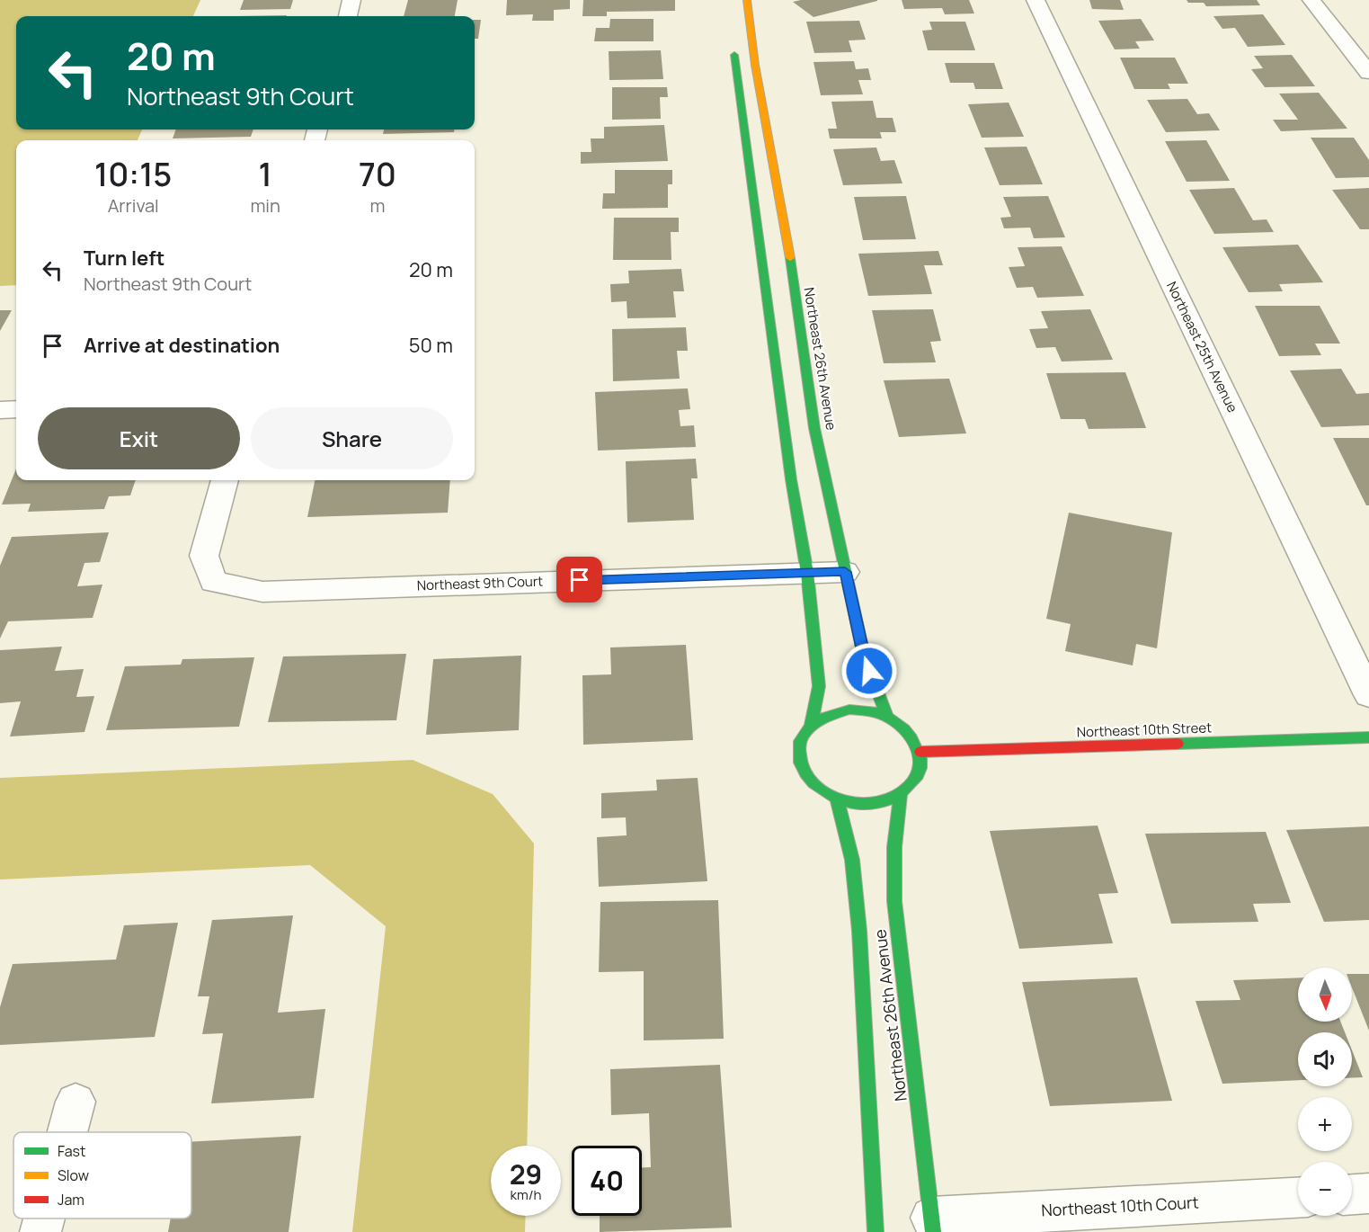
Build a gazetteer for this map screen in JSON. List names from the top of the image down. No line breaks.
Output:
{"streets":{"street":["Northeast 25th Avenue","Northeast 26th Avenue","Northeast 9th Court","Northeast 10th Street","Northeast 10th Court"]},"crossings":[["Northeast 26th Avenue","Northeast 9th Court"],["Northeast 26th Avenue","Northeast 10th Street"],["Northeast 26th Avenue","Northeast 10th Court"]],"legend":["Fast","Slow","Jam"],"north":"bottom","page":{"turn":["20 m","Northeast 9th Court"],"eta":["10:15","Arrival","1","min","70","m"],"list":[{"name":"Turn left","note":"Northeast 9th Court","value":"20 m"},{"name":"Arrive at destination","value":"50 m"}],"buttons":["Exit","Share"],"map_buttons":["+","−"],"speed":"29 km/h","limit":"40"}}
